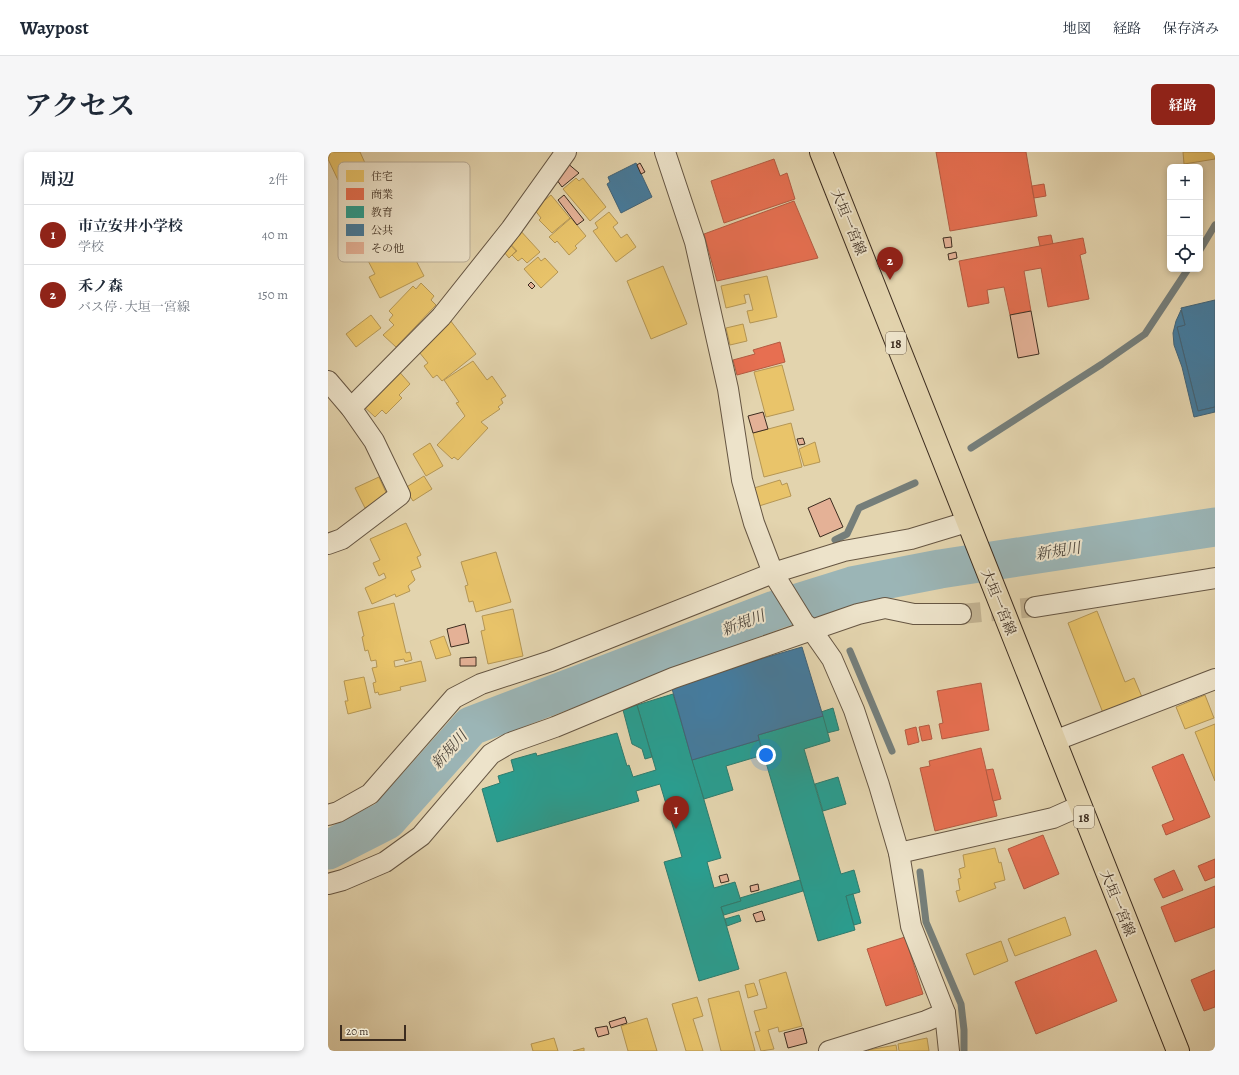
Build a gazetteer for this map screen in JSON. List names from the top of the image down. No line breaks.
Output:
{"streets":{"main road":["大垣一宮線","18"]},"water":["新規川"],"legend":["住宅","商業","教育","公共","その他"],"scale_bar":"20 m","page":{"header":"Waypost","nav":["地図","経路","保存済み"],"title":"アクセス","buttons":"経路","heading":["周辺","2件"],"map_buttons":["+","−"],"list":[{"mark":"1","name":"市立安井小学校","note":"学校","value":"40 m"},{"mark":"2","name":"禾ノ森","note":"バス停 · 大垣一宮線","value":"150 m"}],"pins":["2","1"],"scale":"20 m"}}
